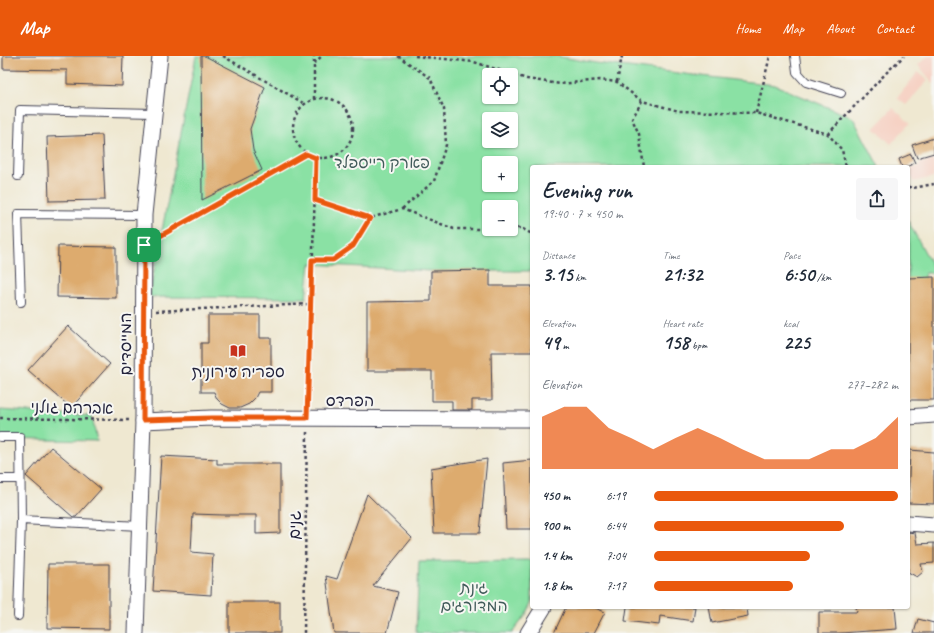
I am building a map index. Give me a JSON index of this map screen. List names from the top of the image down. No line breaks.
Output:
{"streets":{"street":["המייסדים","הפרדס"],"path":["אברהם גולני","גנים"]},"crossings":[["המייסדים","הפרדס"],["המייסדים","אברהם גולני"],["הפרדס","אברהם גולני"],["הפרדס","גנים"]],"parks":["פארק רייספלד","גינת המדורגים"],"places":{"library":["ספריה עירונית"]},"page":{"header":"Map","nav":["Home","Map","About","Contact"],"map_buttons":["+","−"],"heading":["Evening run","19:40 · 7 × 450 m"],"stats":[["Distance","3.15 km"],["Time","21:32"],["Pace","6:50 /km"],["Elevation","49 m"],["Heart rate","158 bpm"],["kcal","225"]],"chart":["Elevation","277–282 m"],"list":[{"name":"450 m","note":"6:19"},{"name":"900 m","note":"6:44"},{"name":"1.4 km","note":"7:04"},{"name":"1.8 km","note":"7:17"}]}}
